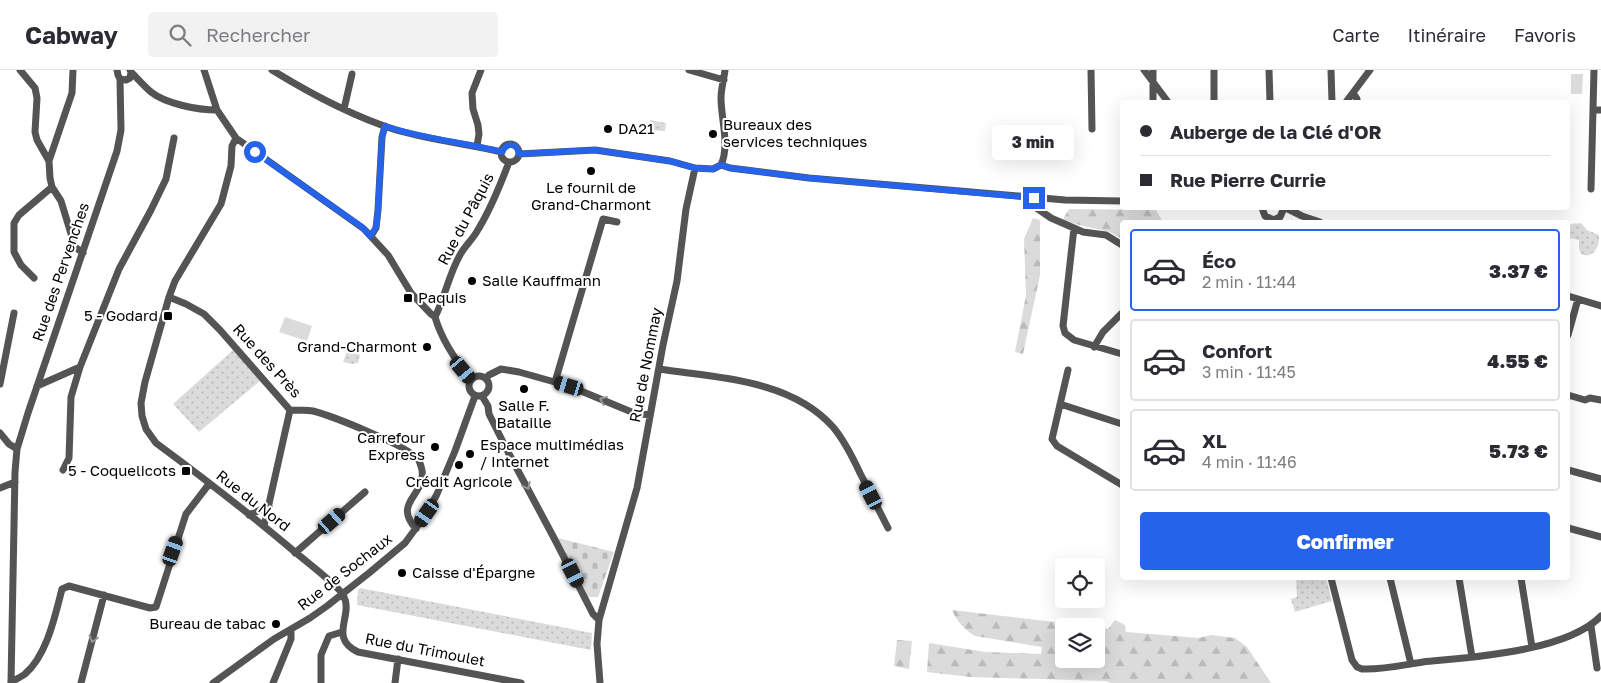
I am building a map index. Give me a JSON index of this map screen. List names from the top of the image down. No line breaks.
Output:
{"streets":{"street":["Rue du Pâquis","Rue des Pervenches","Rue des Près","Rue de Nommay","Rue du Nord","Rue de Sochaux","Rue du Trimoulet"]},"crossings":[["Rue des Près","Rue du Nord"],["Rue des Près","Rue de Sochaux"],["Rue du Nord","Rue de Sochaux"]],"places":{"other":["DA21","Bureaux des services techniques","Le fournil de Grand-Charmont","Salle Kauffmann","Grand-Charmont","Salle F. Bataille","Carrefour Express","Espace multimédias / Internet","Crédit Agricole","Caisse d'Épargne","Bureau de tabac"],"transit":["Paquis","5 - Godard","5 - Coquelicots"]},"page":{"header":"Cabway","search":"Rechercher","nav":["Carte","Itinéraire","Favoris"],"banner":["Auberge de la Clé d'OR","Rue Pierre Currie"],"bubble":"3 min","list":[{"name":"Éco","note":"2 min · 11:44","value":"3.37 €"},{"name":"Confort","note":"3 min · 11:45","value":"4.55 €"},{"name":"XL","note":"4 min · 11:46","value":"5.73 €"}],"buttons":"Confirmer"}}
